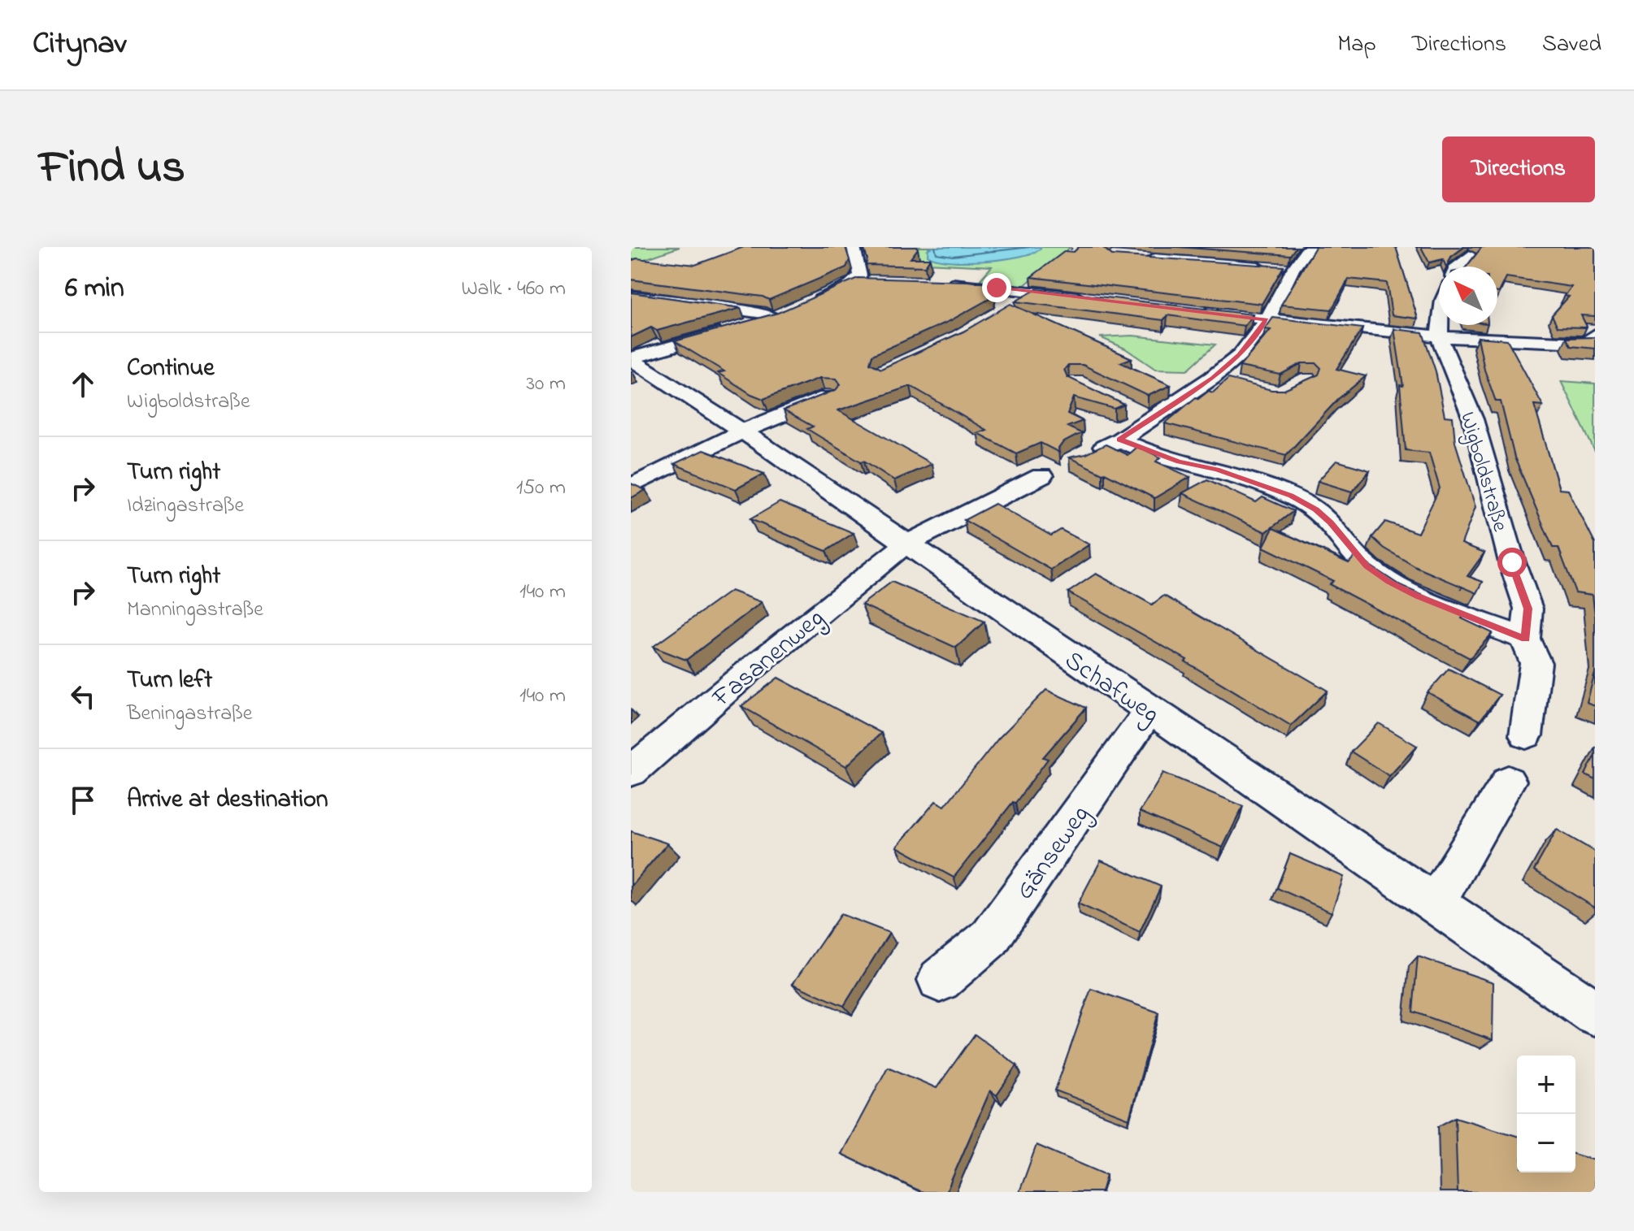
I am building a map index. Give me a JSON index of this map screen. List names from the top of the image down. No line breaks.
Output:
{"streets":{"street":["Wigboldstraße","Fasanenweg","Schafweg","Gänseweg"]},"crossings":[["Fasanenweg","Schafweg"],["Schafweg","Gänseweg"]],"north":"top left","page":{"header":"Citynav","nav":["Map","Directions","Saved"],"title":"Find us","buttons":"Directions","heading":["6 min","Walk · 460 m"],"list":[["Continue","Wigboldstraße","30 m"],["Turn right","Idzingastraße","150 m"],["Turn right","Manningastraße","140 m"],["Turn left","Beningastraße","140 m"],"Arrive at destination"],"map_buttons":["+","−"]}}
